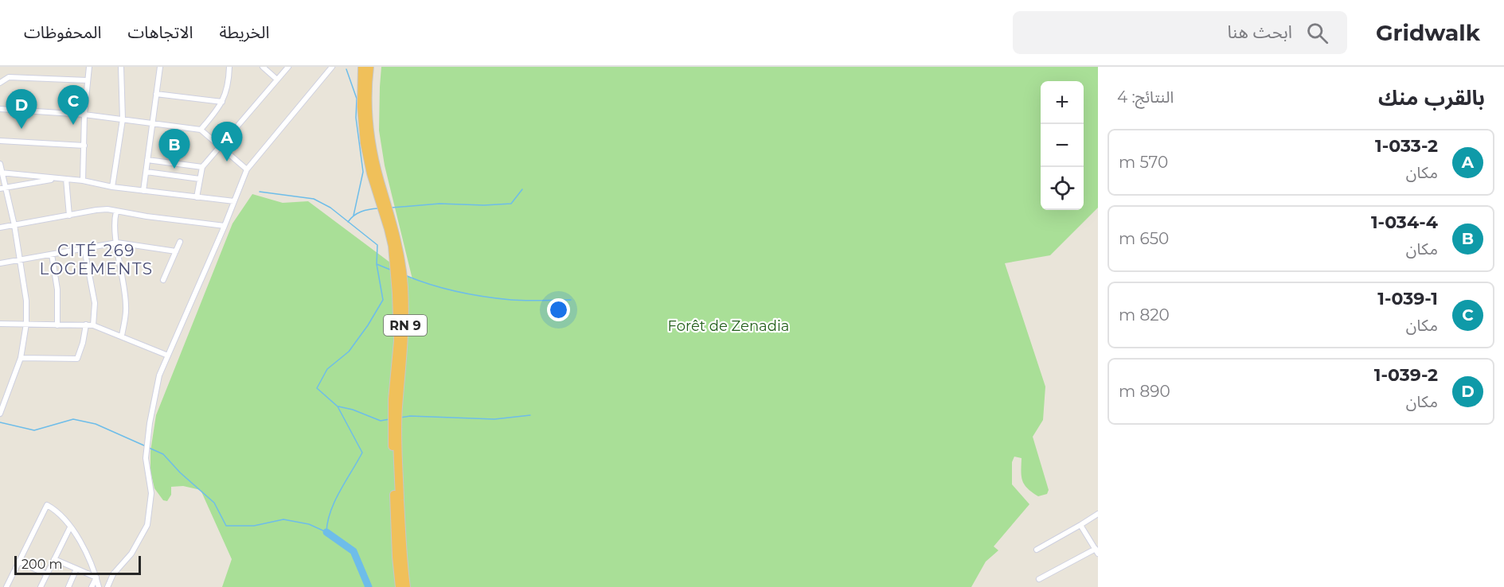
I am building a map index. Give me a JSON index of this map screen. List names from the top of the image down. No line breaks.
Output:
{"streets":{"highway":["RN 9"]},"districts":["CITÉ 269 LOGEMENTS"],"parks":["Forêt de Zenadia"],"scale_bar":"200 m","page":{"header":"Gridwalk","search":"ابحث هنا","nav":["الخريطة","الاتجاهات","المحفوظات"],"heading":["بالقرب منك","النتائج: 4"],"map_buttons":["+","−"],"pins":["C","D","A","B"],"list":[{"mark":"A","name":"1-033-2","note":"مكان","value":"570 m"},{"mark":"B","name":"1-034-4","note":"مكان","value":"650 m"},{"mark":"C","name":"1-039-1","note":"مكان","value":"820 m"},{"mark":"D","name":"1-039-2","note":"مكان","value":"890 m"}],"scale":"200 m"}}
